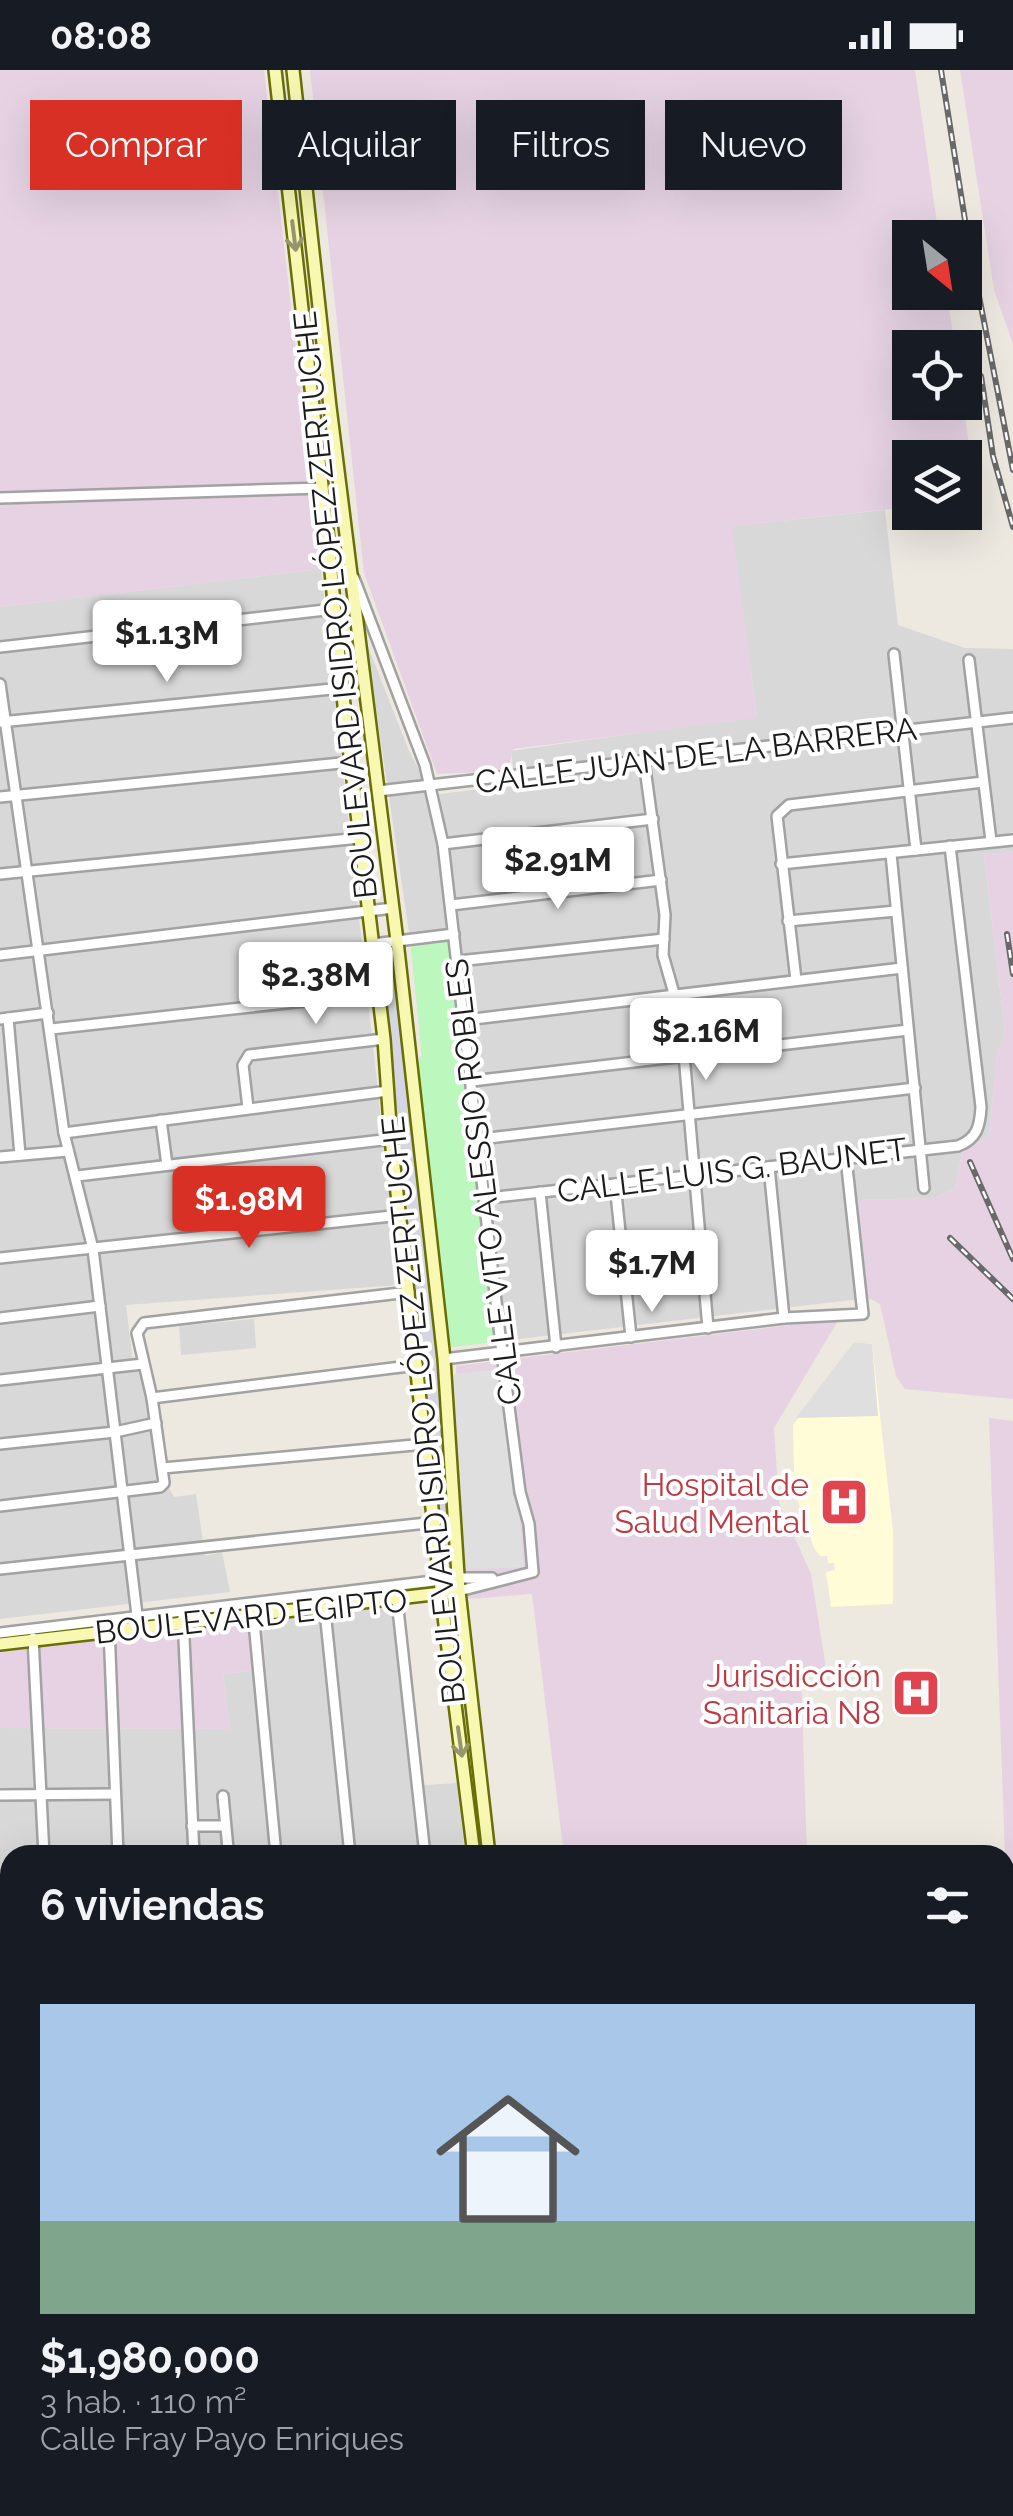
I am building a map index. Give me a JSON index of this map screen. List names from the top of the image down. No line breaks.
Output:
{"streets":{"main road":["BOULEVARD ISIDRO LÓPEZ ZERTUCHE","BOULEVARD EGIPTO"],"street":["CALLE JUAN DE LA BARRERA","CALLE LUIS G. BAUNET","CALLE VITO ALESSIO ROBLES"]},"crossings":[["BOULEVARD ISIDRO LÓPEZ ZERTUCHE","CALLE JUAN DE LA BARRERA"],["BOULEVARD ISIDRO LÓPEZ ZERTUCHE","CALLE VITO ALESSIO ROBLES"],["BOULEVARD ISIDRO LÓPEZ ZERTUCHE","BOULEVARD EGIPTO"],["CALLE JUAN DE LA BARRERA","CALLE VITO ALESSIO ROBLES"],["CALLE LUIS G. BAUNET","CALLE VITO ALESSIO ROBLES"],["CALLE VITO ALESSIO ROBLES","BOULEVARD EGIPTO"]],"places":{"hospital":["Hospital de Salud Mental","Jurisdicción Sanitaria N8"]},"north":"bottom right","page":{"status":"08:08","chip":["Comprar","Alquilar","Filtros","Nuevo"],"price":["$1.13M","$2.91M","$2.38M","$2.16M","$1.98M","$1.7M"],"heading":"6 viviendas","list":[{"name":"$1,980,000","note":"3 hab. · 110 m² · Calle Fray Payo Enriques"}]}}
